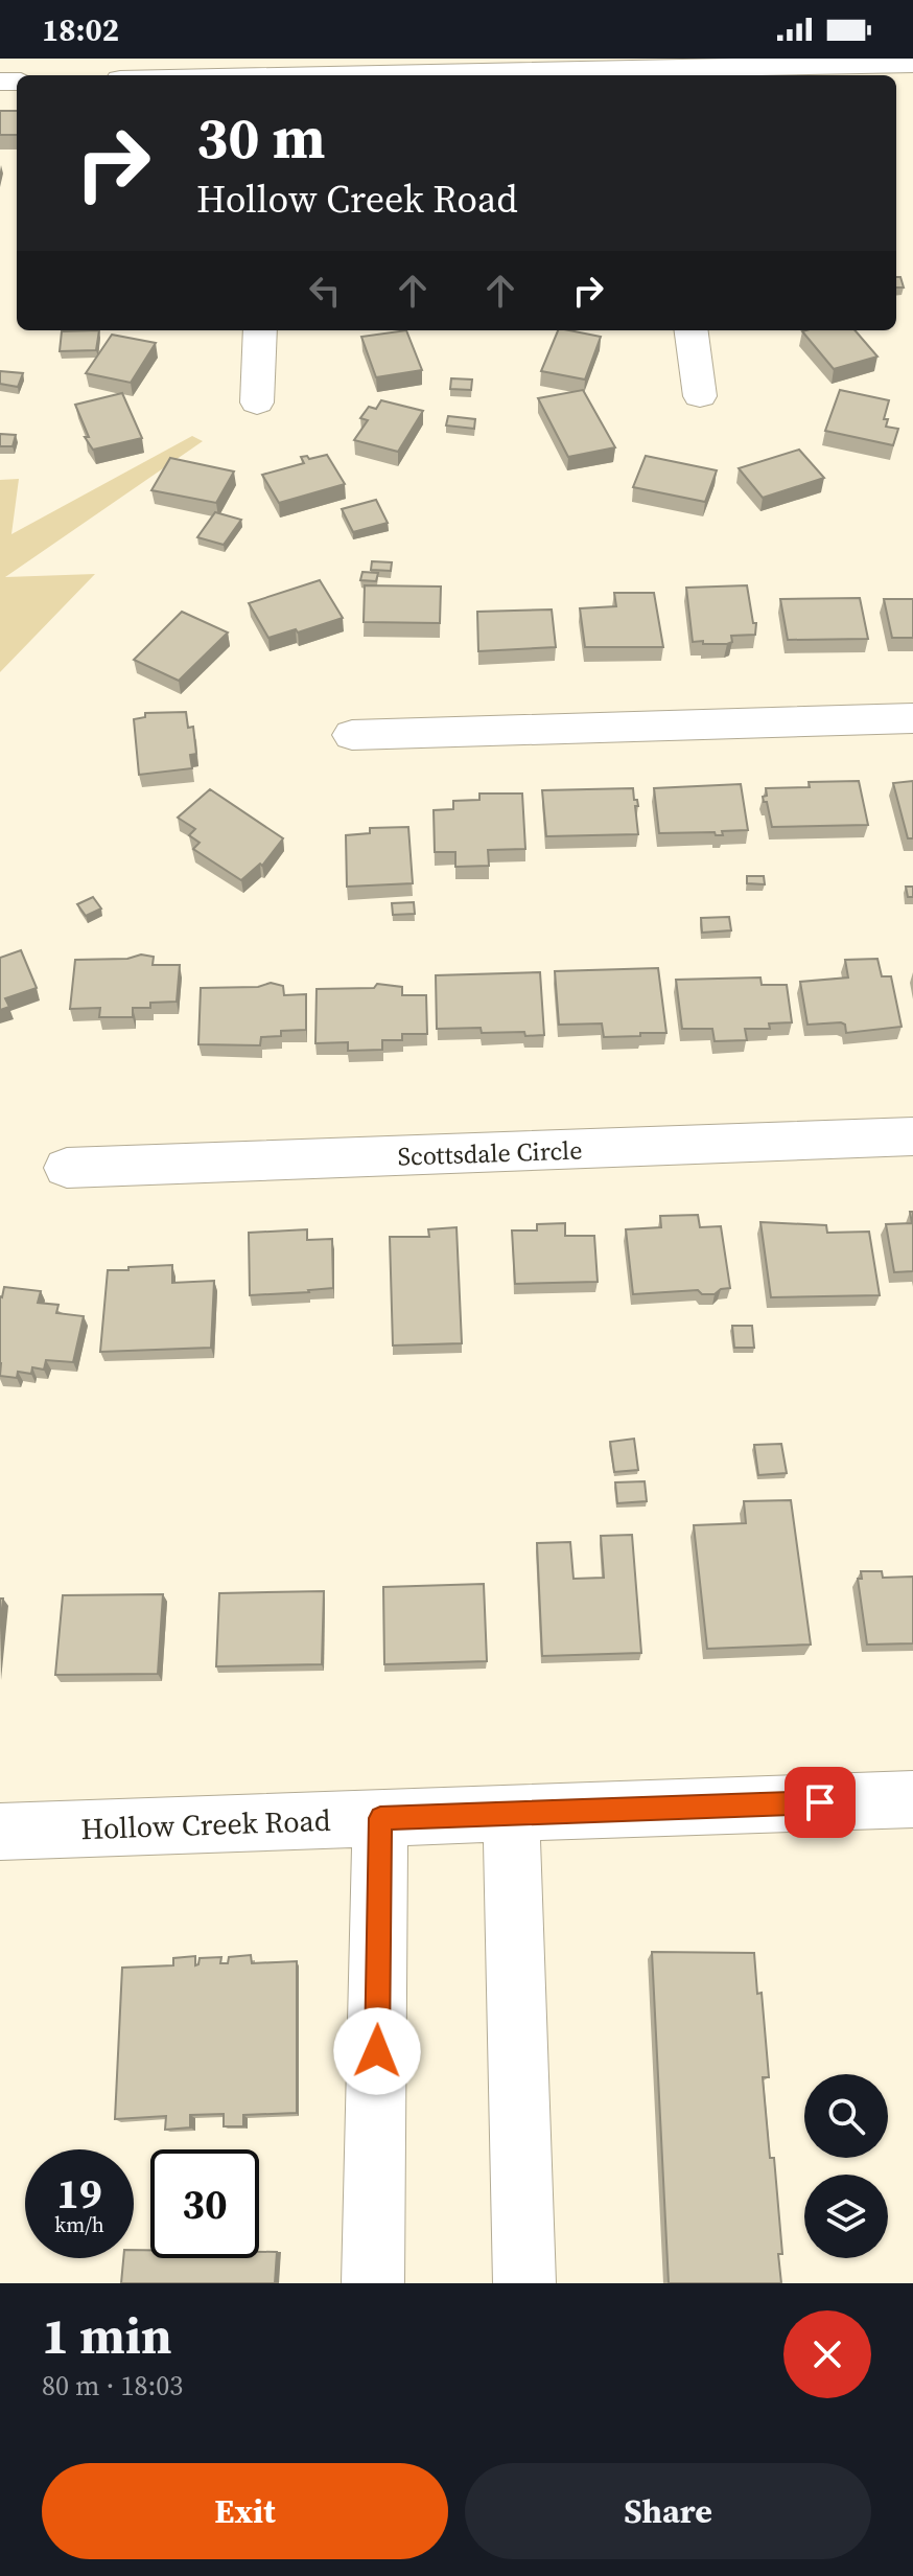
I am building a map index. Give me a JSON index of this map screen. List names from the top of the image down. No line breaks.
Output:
{"streets":{"street":["Scottsdale Circle","Hollow Creek Road"]},"page":{"status":"18:02","turn":["30 m","Hollow Creek Road"],"speed":"19 km/h","limit":"30","heading":["1 min","80 m · 18:03"],"buttons":["Exit","Share"]}}
